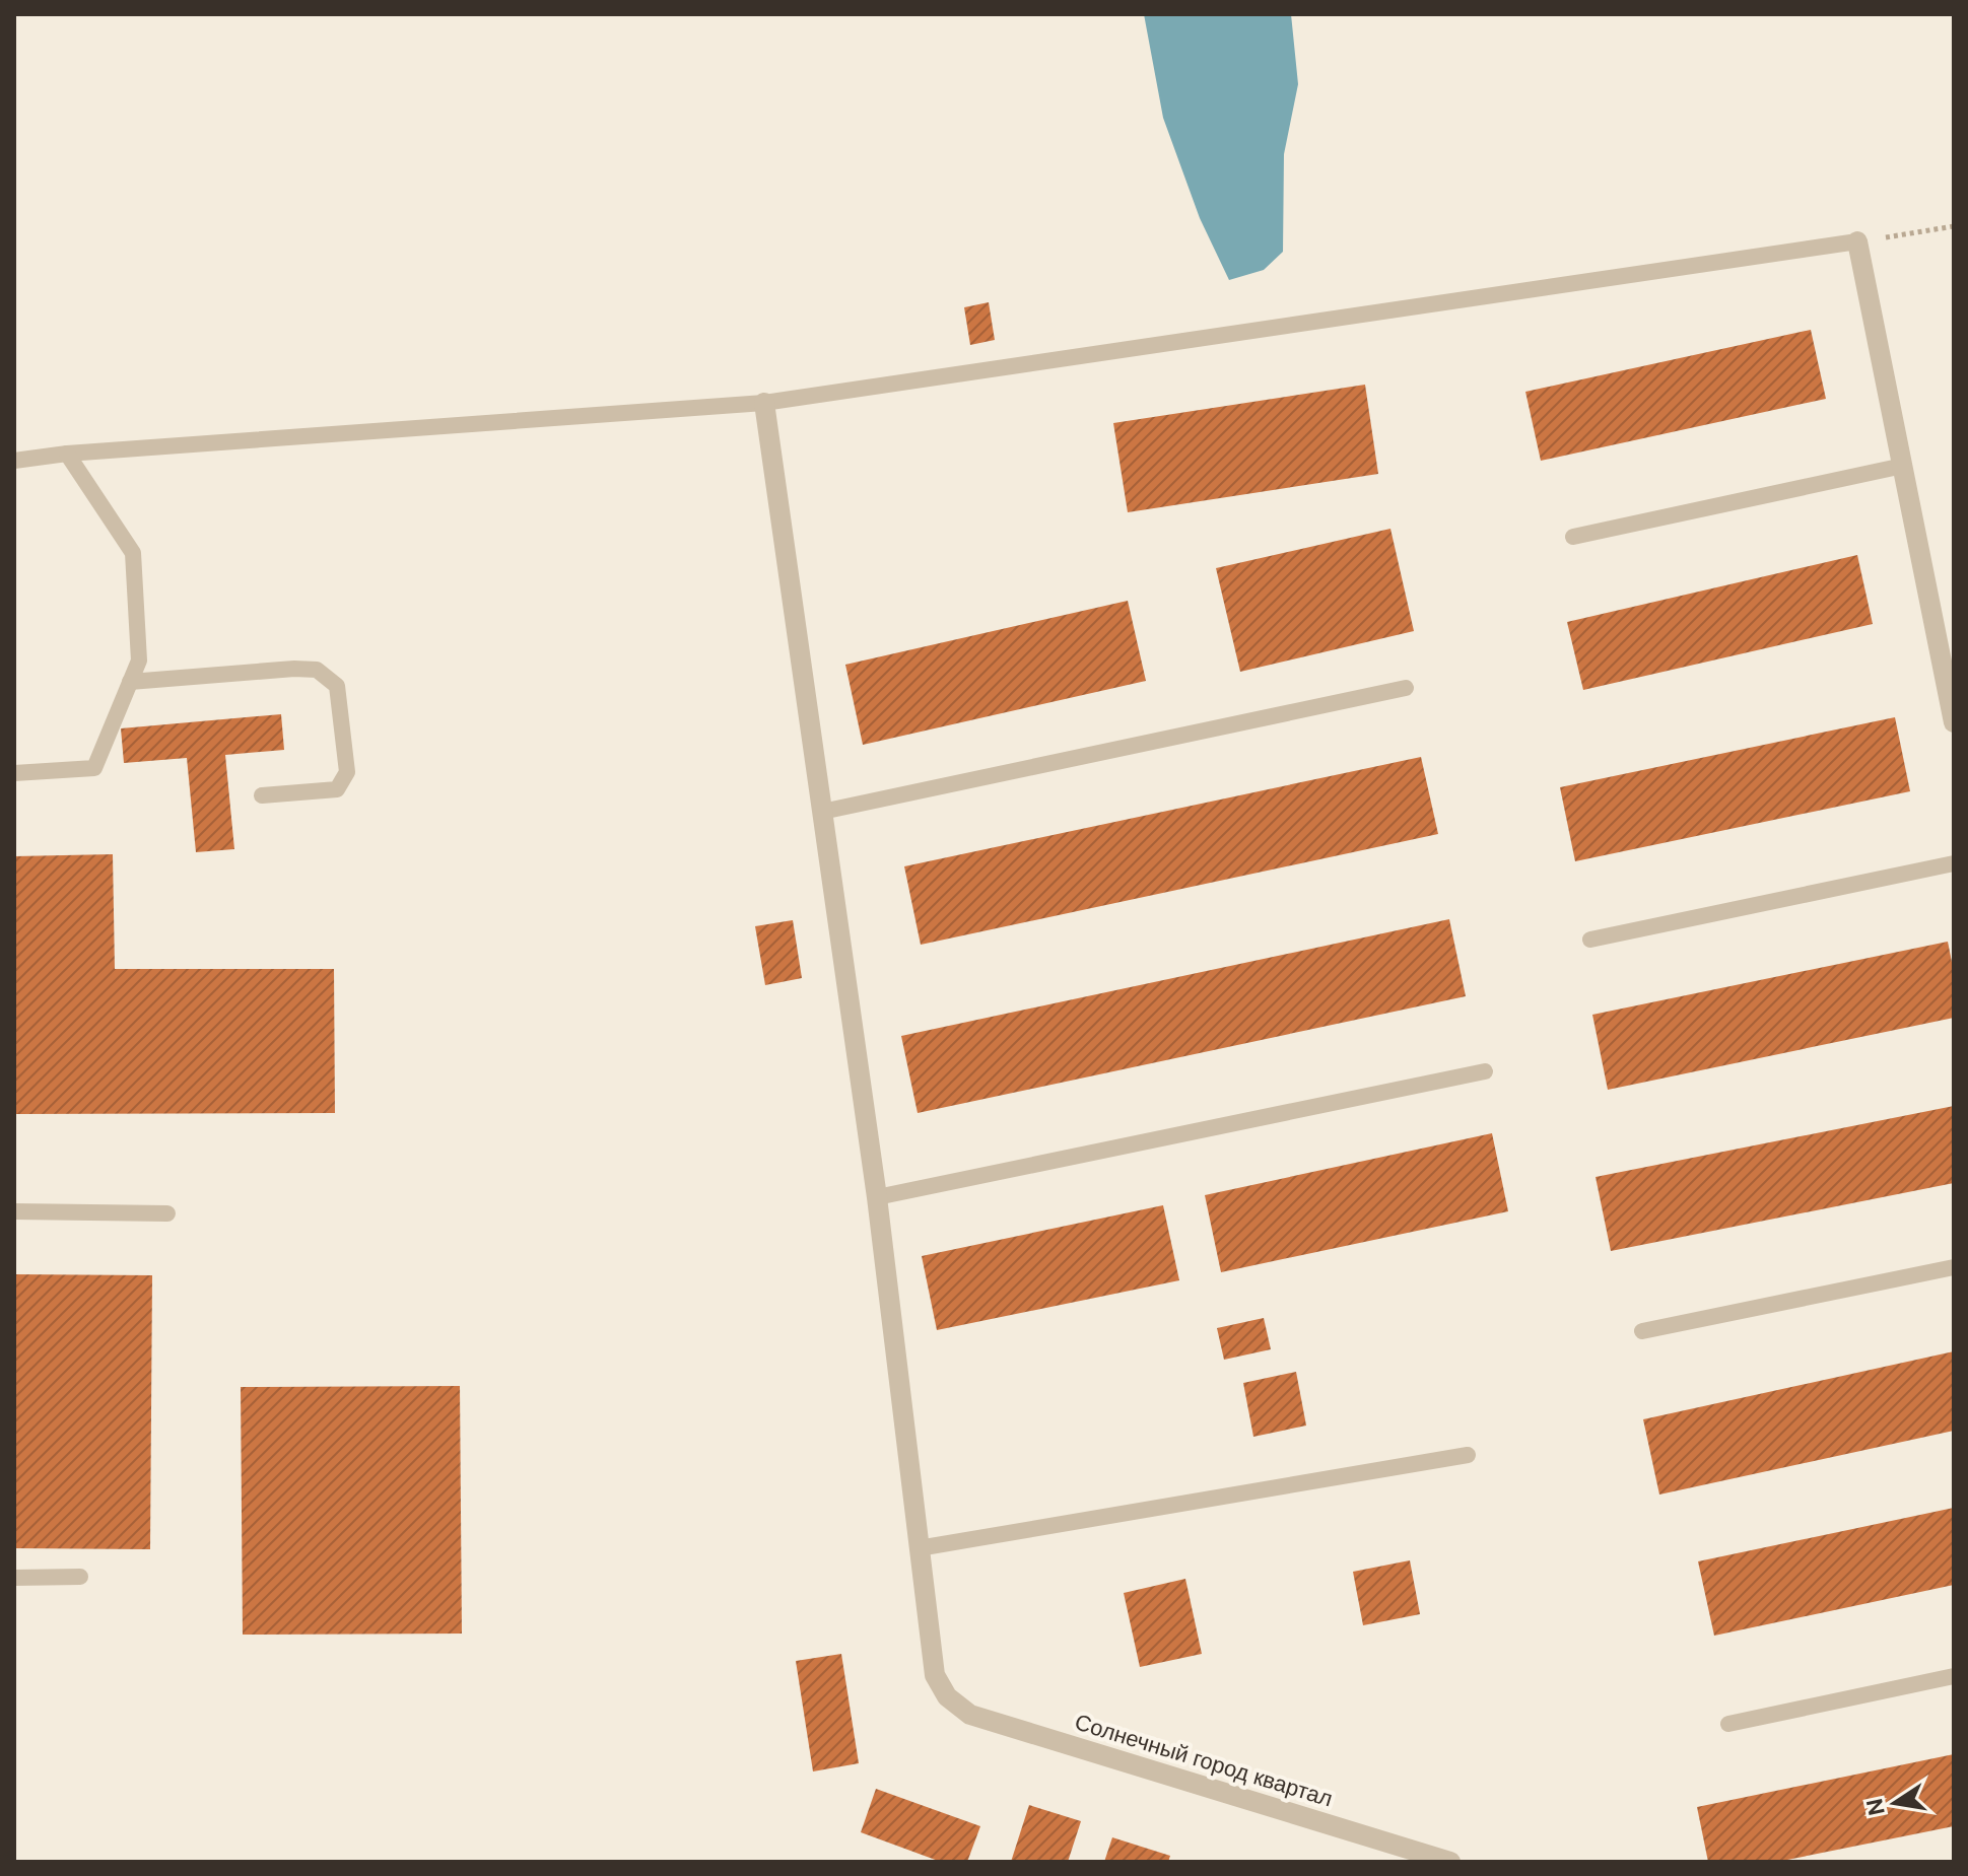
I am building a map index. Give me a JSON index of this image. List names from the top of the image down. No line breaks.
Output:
{"streets":{"street":["Солнечный город квартал"]},"north":"left"}
